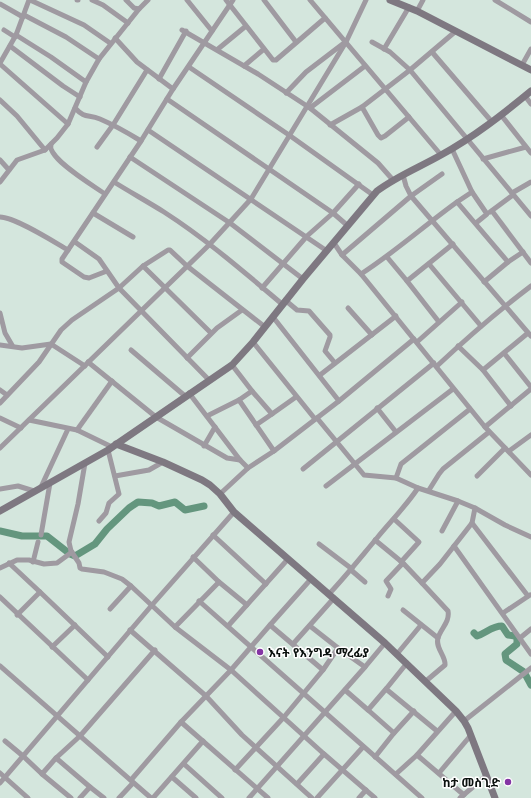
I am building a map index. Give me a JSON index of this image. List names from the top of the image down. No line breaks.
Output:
{"places":["እናት የእንግዳ ማረፊያ","ከታ መስጊድ"]}
